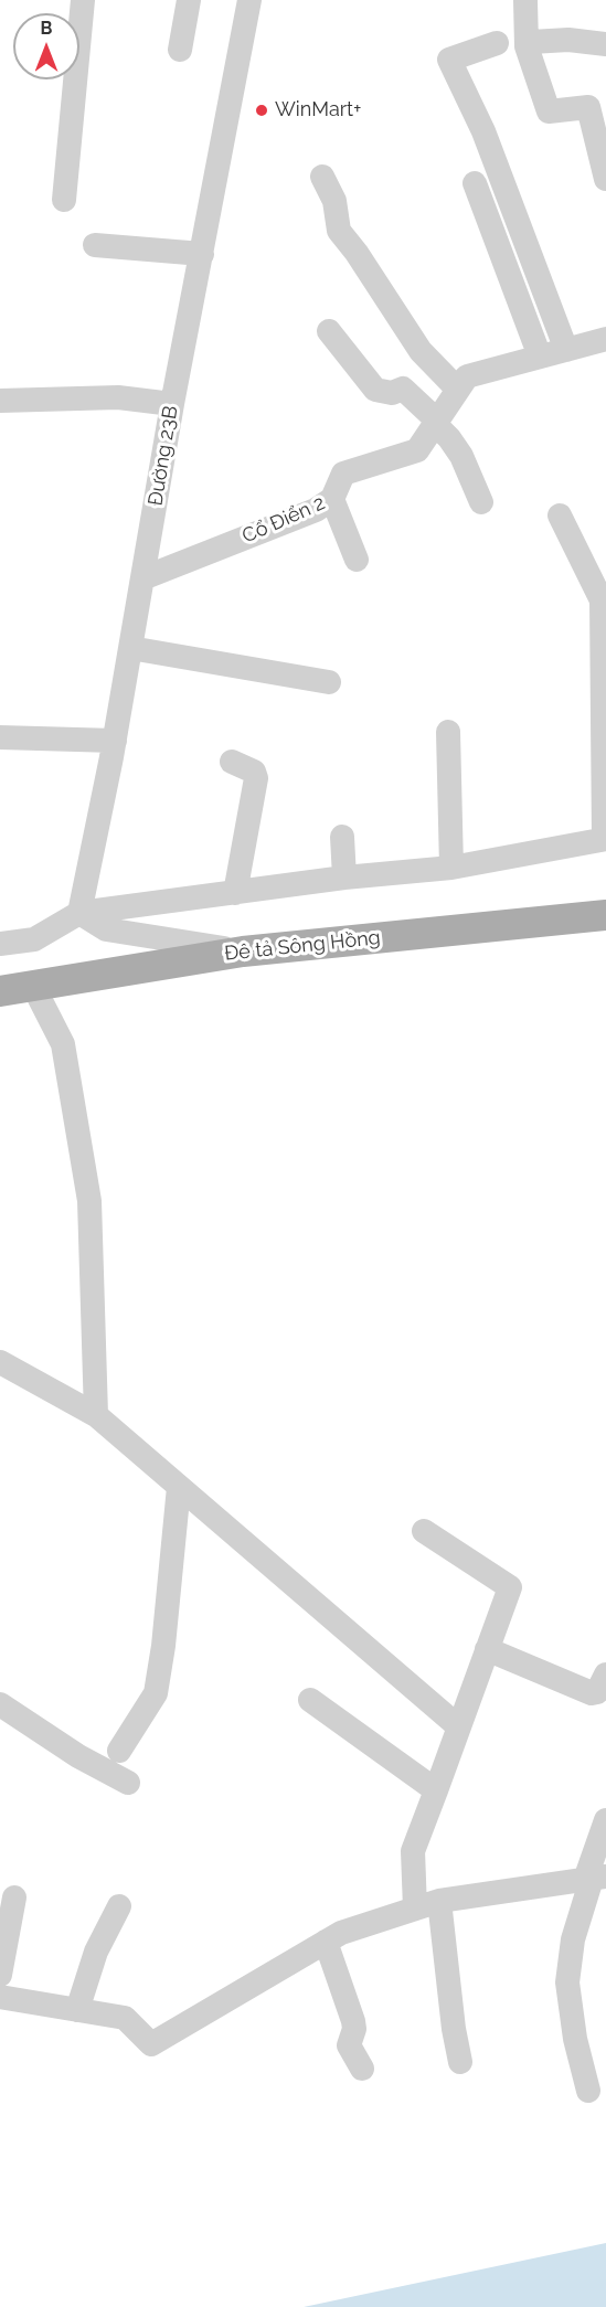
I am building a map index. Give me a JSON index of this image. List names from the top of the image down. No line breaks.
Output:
{"streets":{"main road":["Đê tả Sông Hồng"],"street":["Đường 23B","Cổ Điển 2"]},"crossings":[["Đường 23B","Cổ Điển 2"]],"places":["WinMart+"],"north":"top"}
